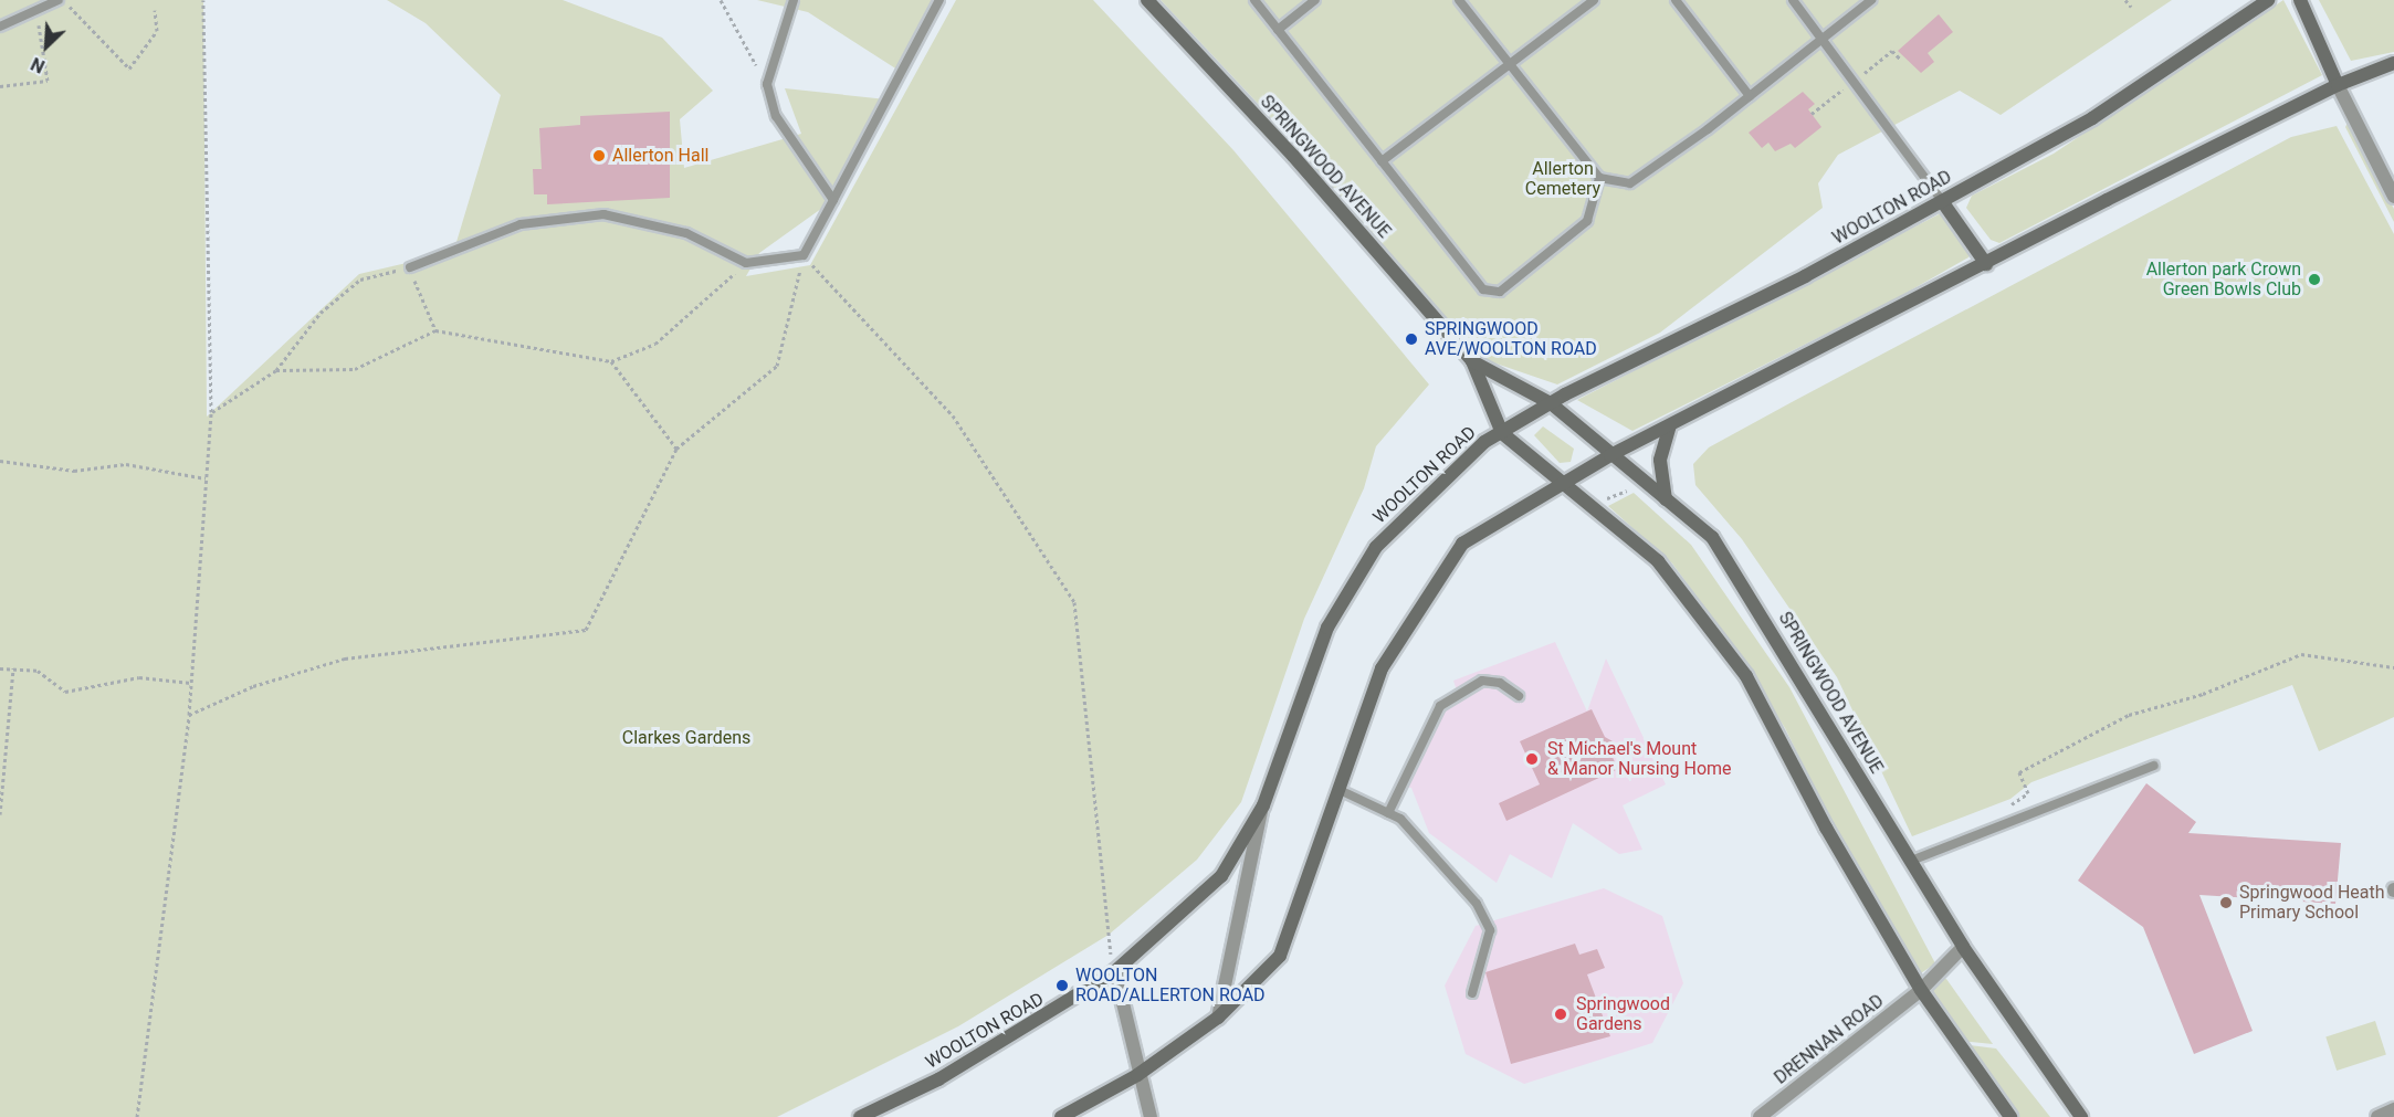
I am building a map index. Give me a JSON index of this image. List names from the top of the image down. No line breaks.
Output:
{"streets":{"main road":["SPRINGWOOD AVENUE","WOOLTON ROAD"],"street":["DRENNAN ROAD"]},"crossings":[["SPRINGWOOD AVENUE","WOOLTON ROAD"],["SPRINGWOOD AVENUE","DRENNAN ROAD"]],"parks":["Allerton Cemetery","Clarkes Gardens"],"places":["Allerton Hall","Allerton park Crown Green Bowls Club","SPRINGWOOD AVE/WOOLTON ROAD","St Michael's Mount & Manor Nursing Home","Springwood Heath Primary School","WOOLTON ROAD/ALLERTON ROAD","Springwood Gardens"],"north":"bottom left"}
